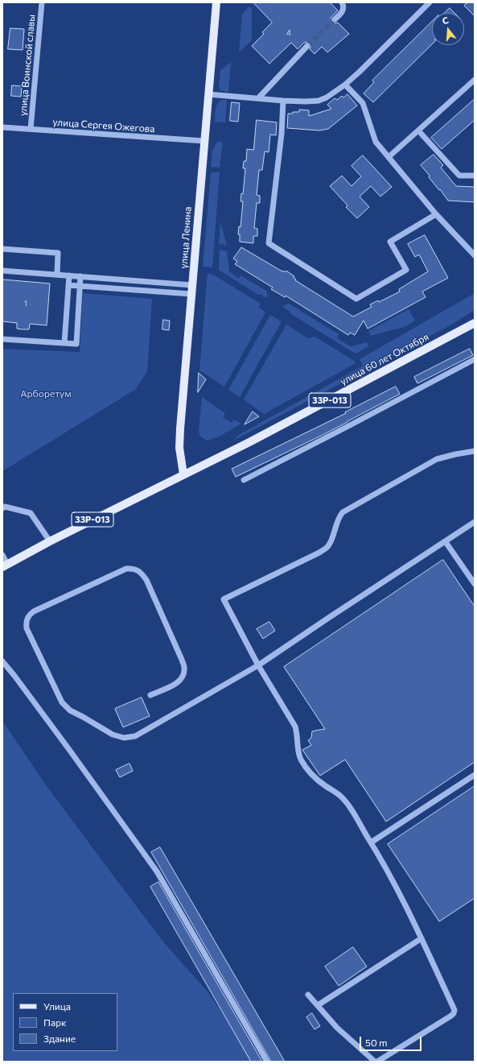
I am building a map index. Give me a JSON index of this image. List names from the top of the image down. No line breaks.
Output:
{"streets":{"main road":["улица Ленина","улица 60 лет Октября","33Р-013"],"street":["улица Воинской славы","улица Сергея Ожегова"]},"crossings":[["улица Воинской славы","улица Сергея Ожегова"],["улица Сергея Ожегова","улица Ленина"],["улица Ленина","улица 60 лет Октября"],["улица Ленина","33Р-013"],["улица 60 лет Октября","33Р-013"]],"parks":["Арборетум"],"house_numbers":["4","1"],"legend":["Улица","Парк","Здание"],"scale_bar":"50 m","north":"top"}
